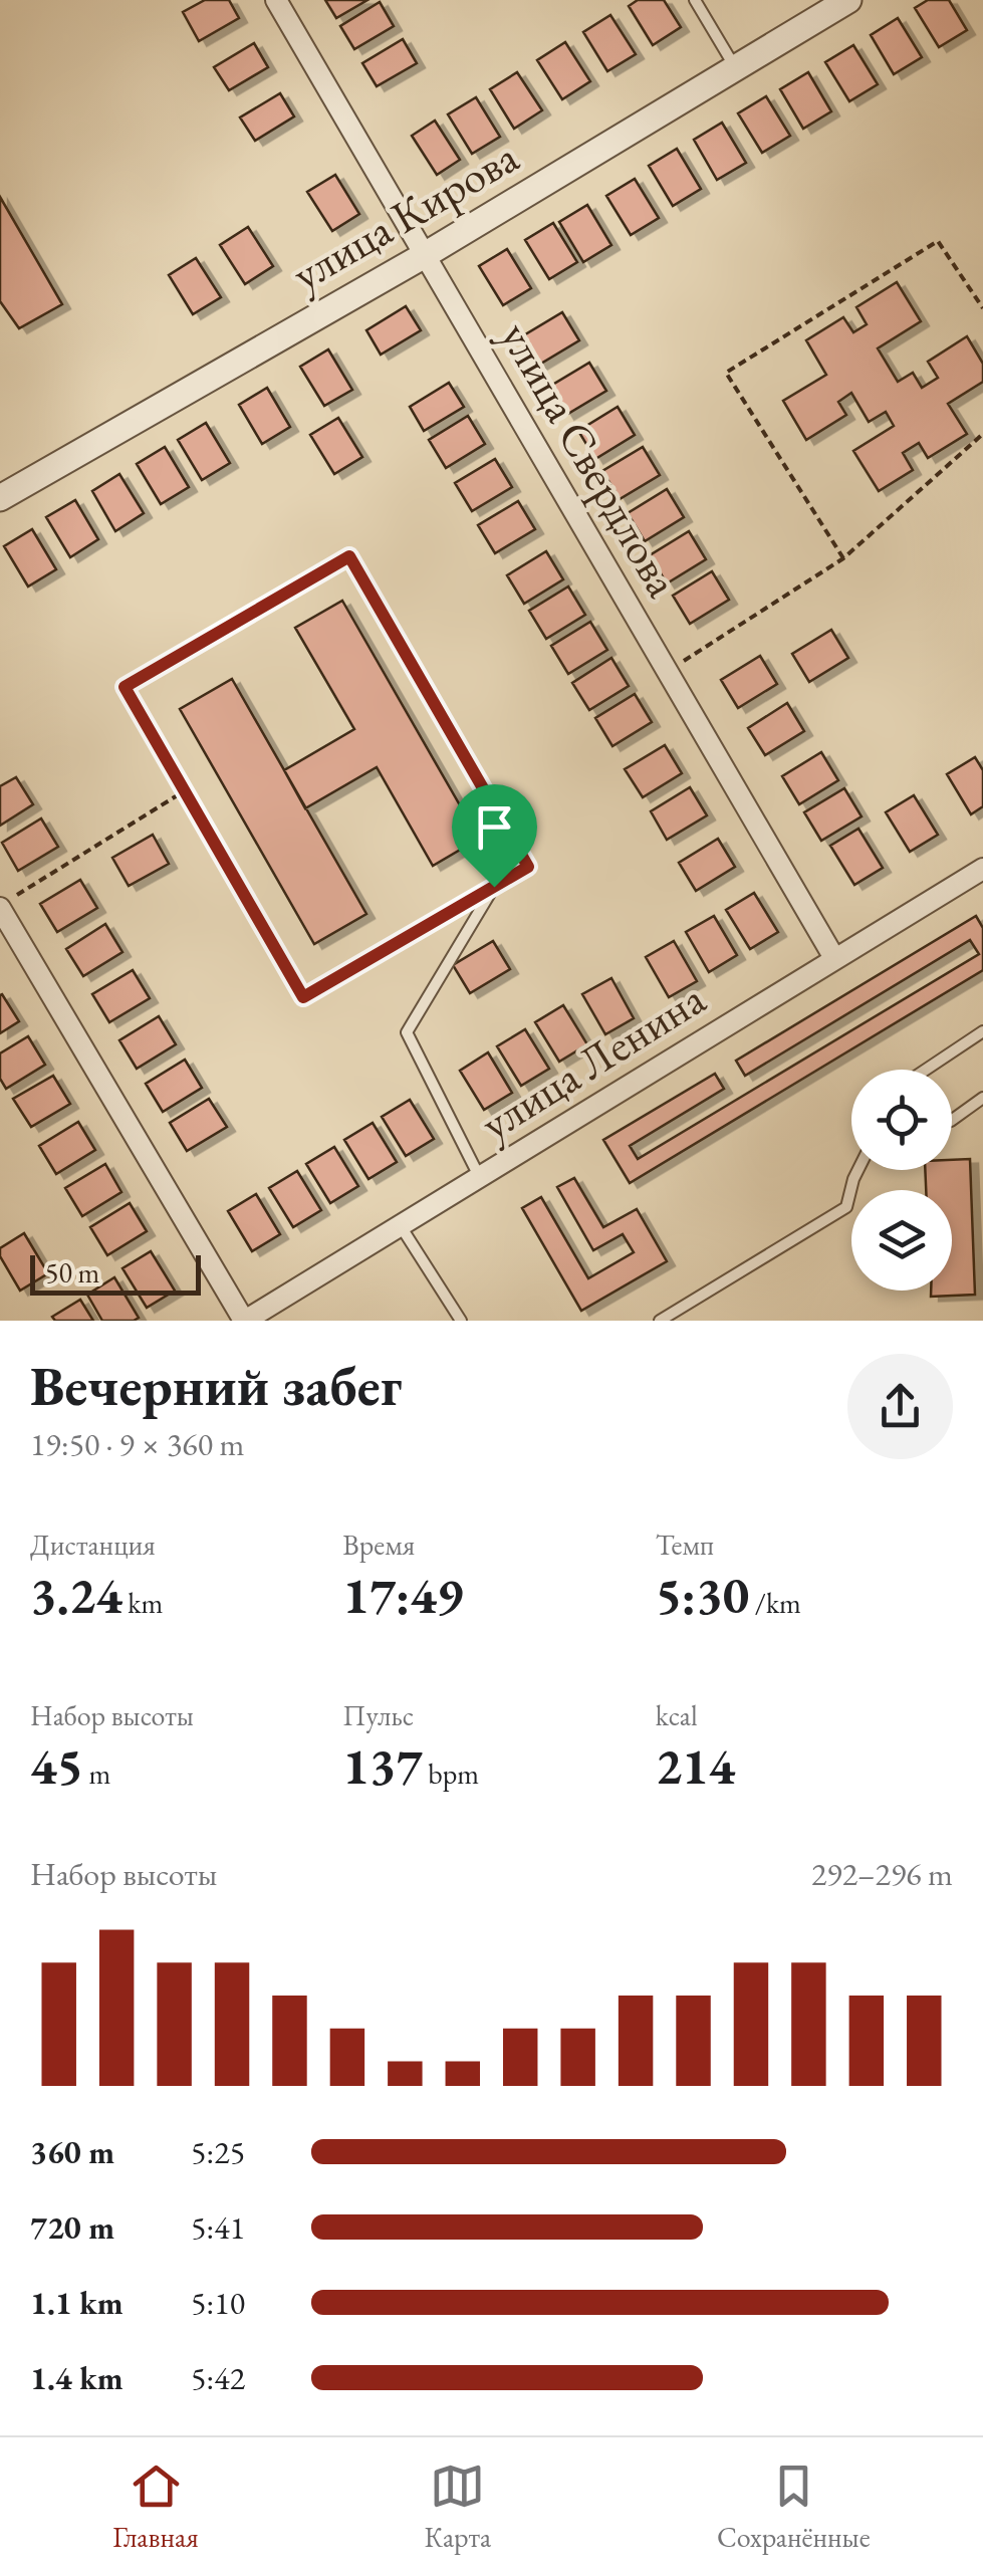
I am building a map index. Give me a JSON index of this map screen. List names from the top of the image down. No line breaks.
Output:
{"streets":{"street":["улица Кирова","улица Свердлова","улица Ленина"]},"crossings":[["улица Кирова","улица Свердлова"],["улица Свердлова","улица Ленина"]],"scale_bar":"50 m","page":{"scale":"50 m","heading":["Вечерний забег","19:50 · 9 × 360 m"],"stats":[["Дистанция","3.24 km"],["Время","17:49"],["Темп","5:30 /km"],["Набор высоты","45 m"],["Пульс","137 bpm"],["kcal","214"]],"chart":["Набор высоты","292–296 m"],"list":[{"name":"360 m","note":"5:25"},{"name":"720 m","note":"5:41"},{"name":"1.1 km","note":"5:10"},{"name":"1.4 km","note":"5:42"}],"tabs":["Главная","Карта","Сохранённые"]}}
